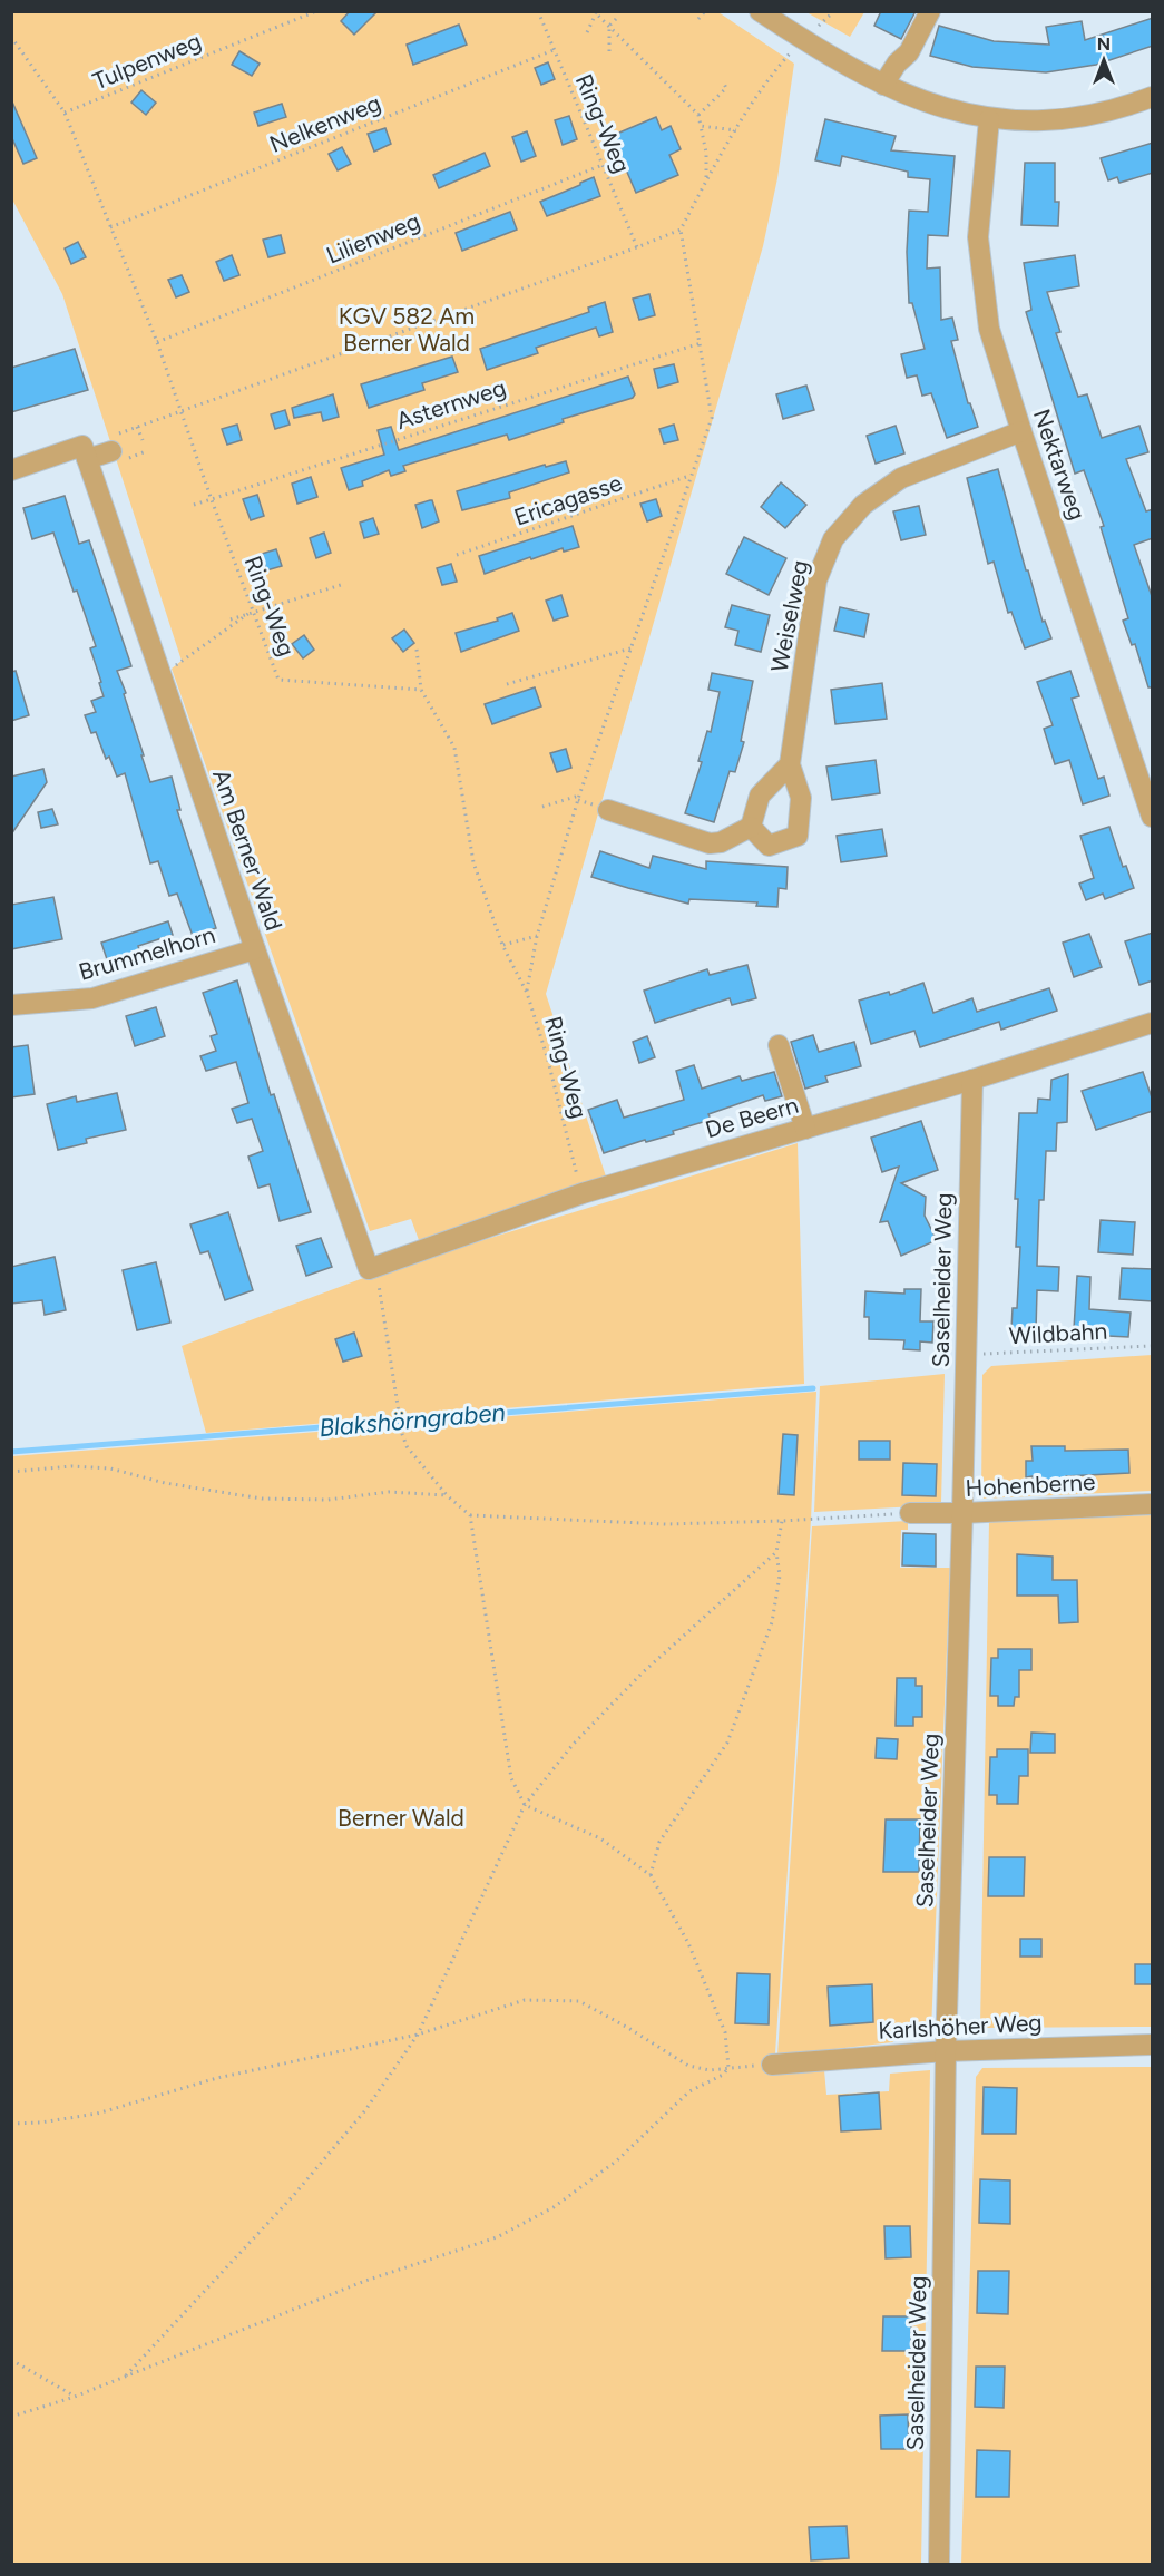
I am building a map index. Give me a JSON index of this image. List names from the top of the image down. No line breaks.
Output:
{"streets":{"street":["Nektarweg","Weiselweg","Am Berner Wald","Brummelhorn","De Beern","Saselheider Weg","Hohenberne","Karlshöher Weg"],"path":["Tulpenweg","Nelkenweg","Ring-Weg","Lilienweg","Asternweg","Ericagasse","Wildbahn"]},"crossings":[["Tulpenweg","Ring-Weg"],["Nelkenweg","Ring-Weg"],["Ring-Weg","Lilienweg"],["Ring-Weg","Asternweg"],["Ring-Weg","De Beern"],["Nektarweg","Weiselweg"],["Am Berner Wald","Brummelhorn"],["Am Berner Wald","De Beern"],["De Beern","Saselheider Weg"],["Saselheider Weg","Wildbahn"],["Saselheider Weg","Hohenberne"],["Saselheider Weg","Karlshöher Weg"]],"water":["Blakshörngraben"],"parks":["KGV 582 Am Berner Wald","Berner Wald"],"north":"top"}
